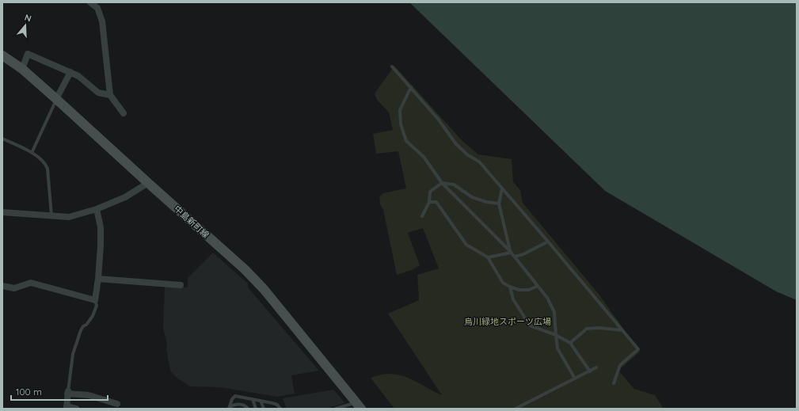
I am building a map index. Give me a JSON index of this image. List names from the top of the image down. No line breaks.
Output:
{"streets":{"main road":["中島新町線"]},"parks":["烏川緑地スポーツ広場"],"scale_bar":"100 m","north":"top"}
